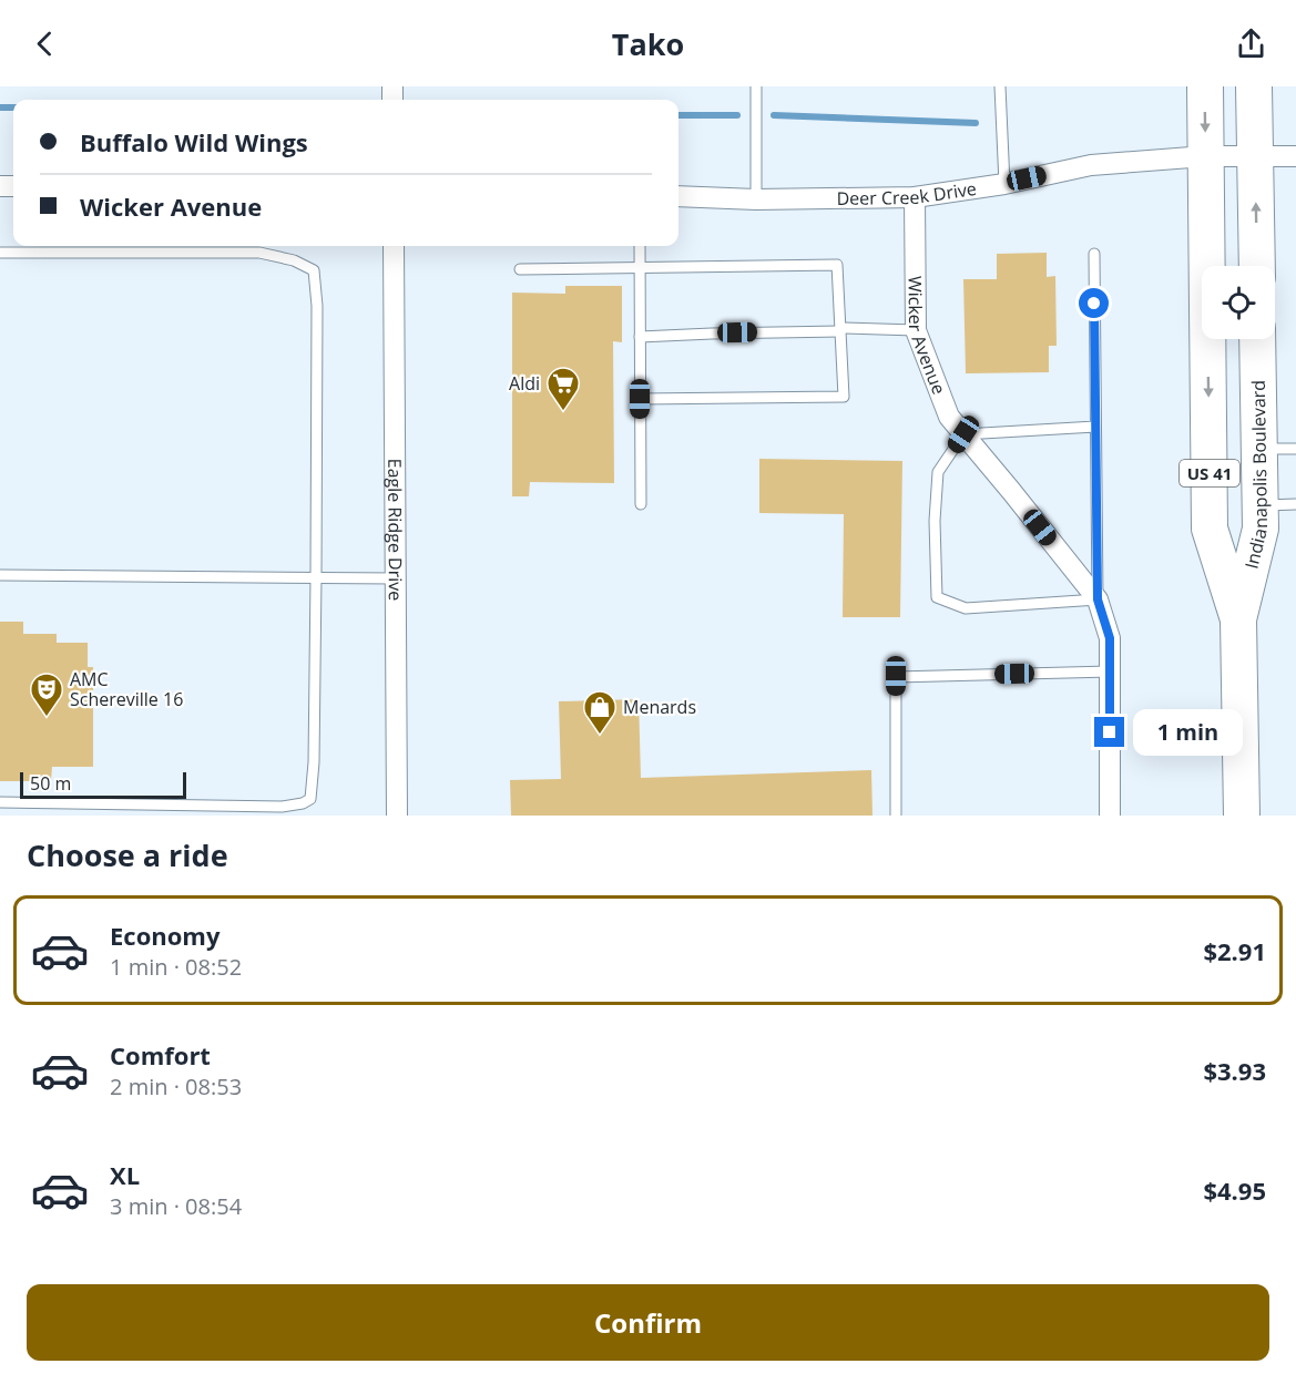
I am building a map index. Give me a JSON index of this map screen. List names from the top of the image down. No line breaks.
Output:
{"streets":{"highway":["US 41","Indianapolis Boulevard"],"street":["Deer Creek Drive","Wicker Avenue","Eagle Ridge Drive"]},"crossings":[["Deer Creek Drive","Wicker Avenue"],["Deer Creek Drive","Indianapolis Boulevard"]],"places":{"supermarket":["Aldi"],"theatre":["AMC Schereville 16"],"shop":["Menards"]},"scale_bar":"50 m","page":{"header":"Tako","banner":["Buffalo Wild Wings","Wicker Avenue"],"bubble":"1 min","scale":"50 m","heading":"Choose a ride","list":[{"name":"Economy","note":"1 min · 08:52","value":"$2.91"},{"name":"Comfort","note":"2 min · 08:53","value":"$3.93"},{"name":"XL","note":"3 min · 08:54","value":"$4.95"}],"buttons":"Confirm"}}
